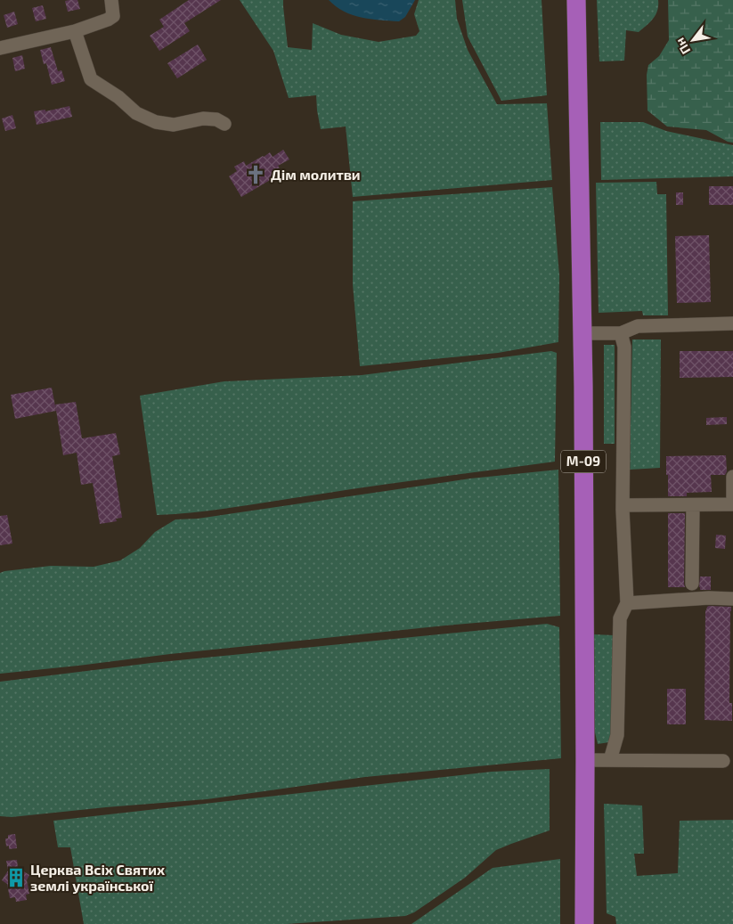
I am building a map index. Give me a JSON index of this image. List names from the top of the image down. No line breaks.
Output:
{"streets":{"highway":["М-09"]},"places":{"church":["Дім молитви"],"building":["Церква Всіх Святих землі української"]},"north":"bottom left"}
